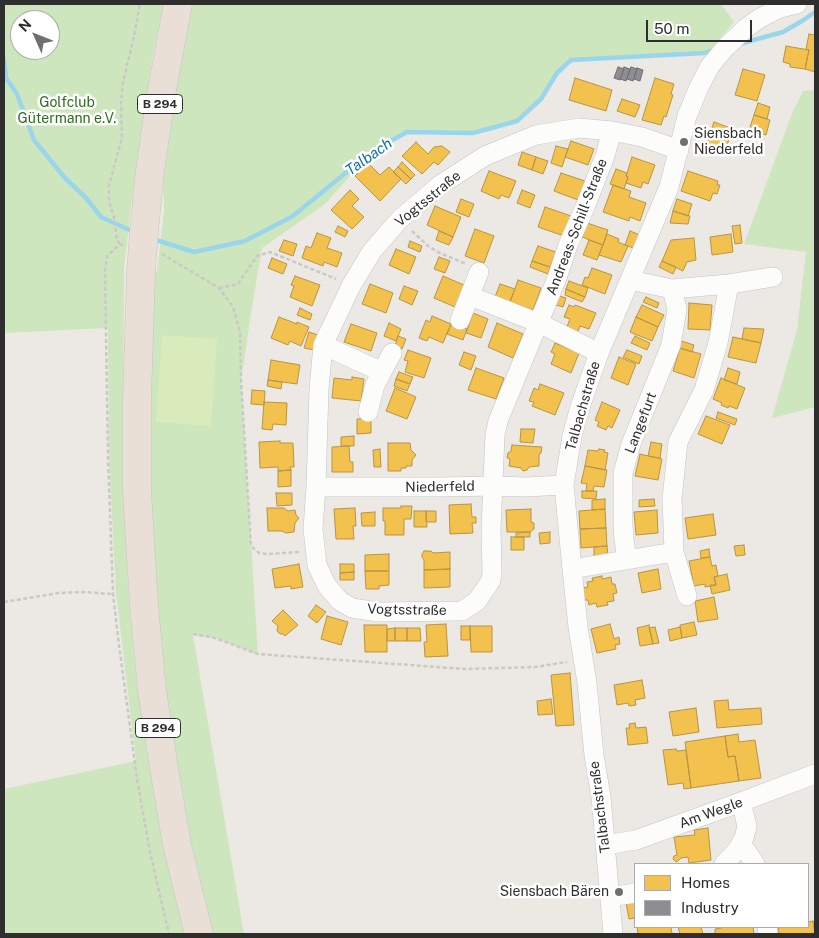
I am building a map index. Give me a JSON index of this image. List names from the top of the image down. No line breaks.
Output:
{"streets":{"highway":["B 294"],"street":["Vogtsstraße","Andreas-Schill-Straße","Talbachstraße","Langefurt","Niederfeld","Am Wegle"]},"crossings":[["Vogtsstraße","Andreas-Schill-Straße"],["Vogtsstraße","Talbachstraße"],["Vogtsstraße","Niederfeld"],["Andreas-Schill-Straße","Niederfeld"],["Talbachstraße","Niederfeld"],["Talbachstraße","Am Wegle"]],"water":["Talbach"],"parks":["Golfclub Gütermann e.V."],"places":["Siensbach Niederfeld","Siensbach Bären"],"legend":["Homes","Industry"],"scale_bar":"50 m","north":"top left"}
